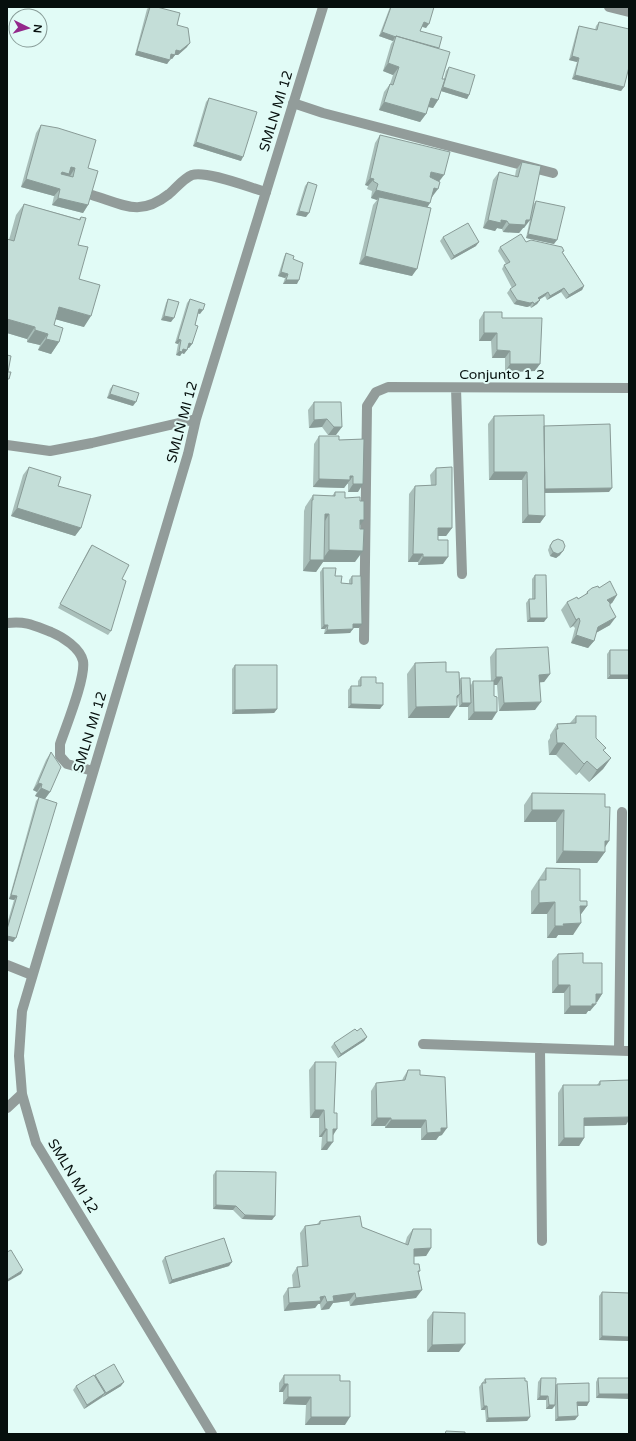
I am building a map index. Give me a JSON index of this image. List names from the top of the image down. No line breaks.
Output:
{"streets":{"street":["SMLN MI 12","Conjunto 1 2"]},"north":"right"}
